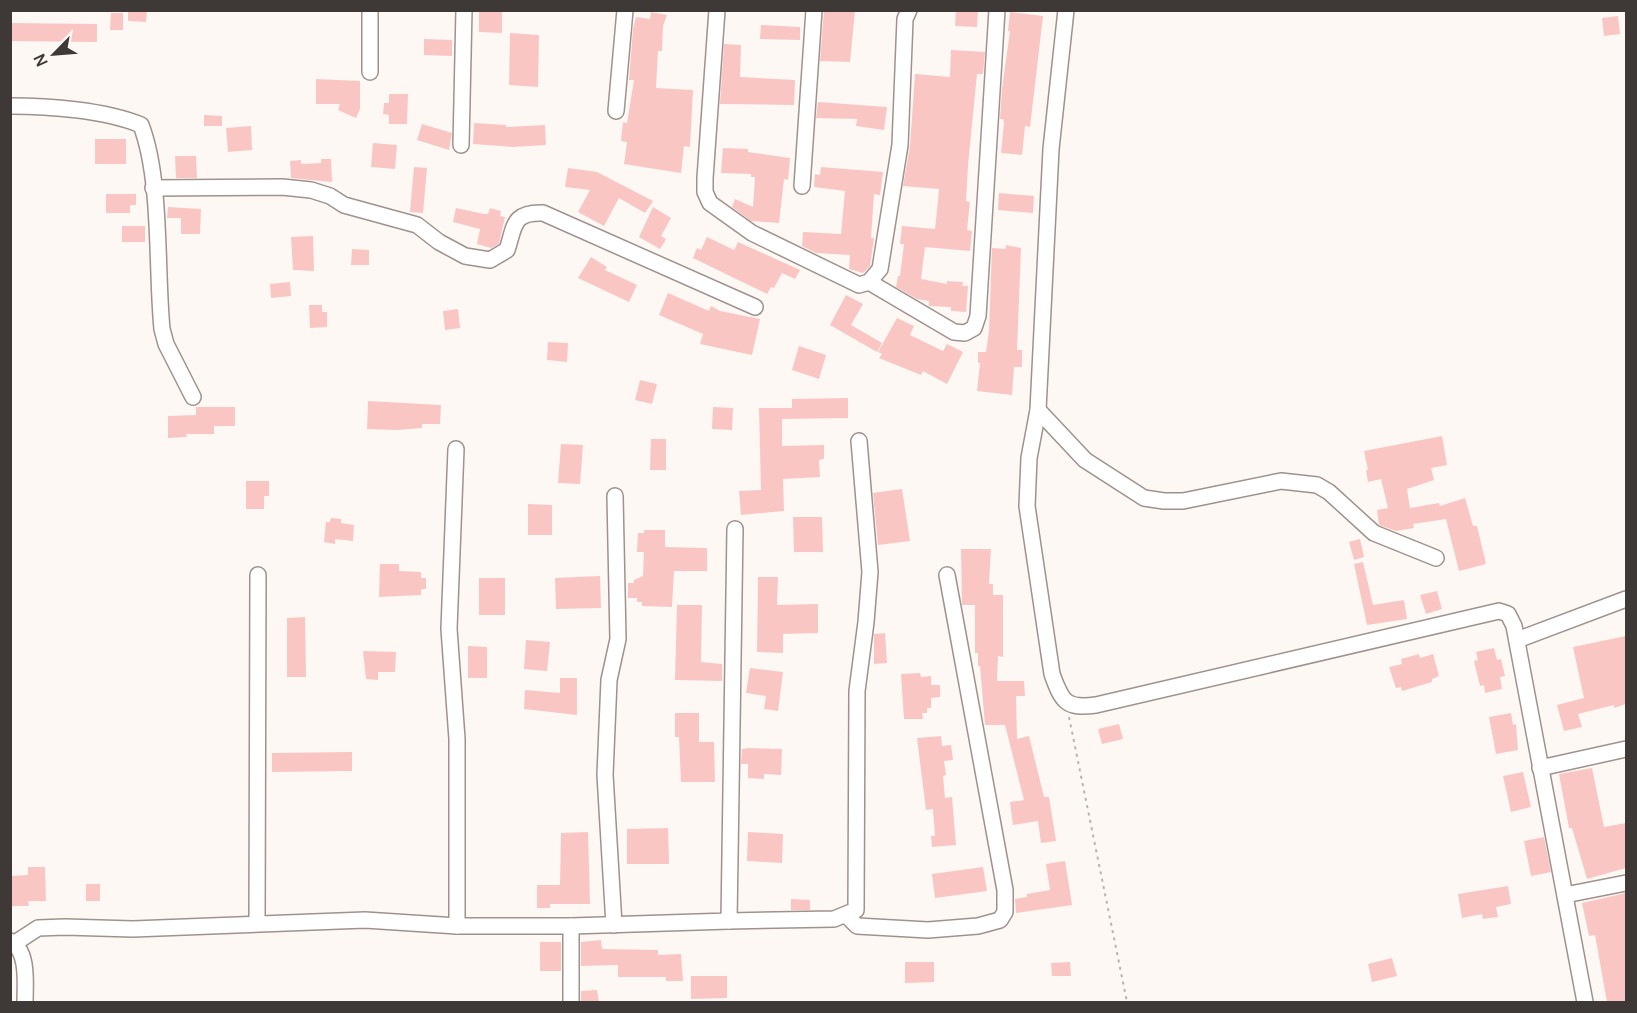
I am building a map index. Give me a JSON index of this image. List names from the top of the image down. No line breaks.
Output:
{"north":"bottom left"}
